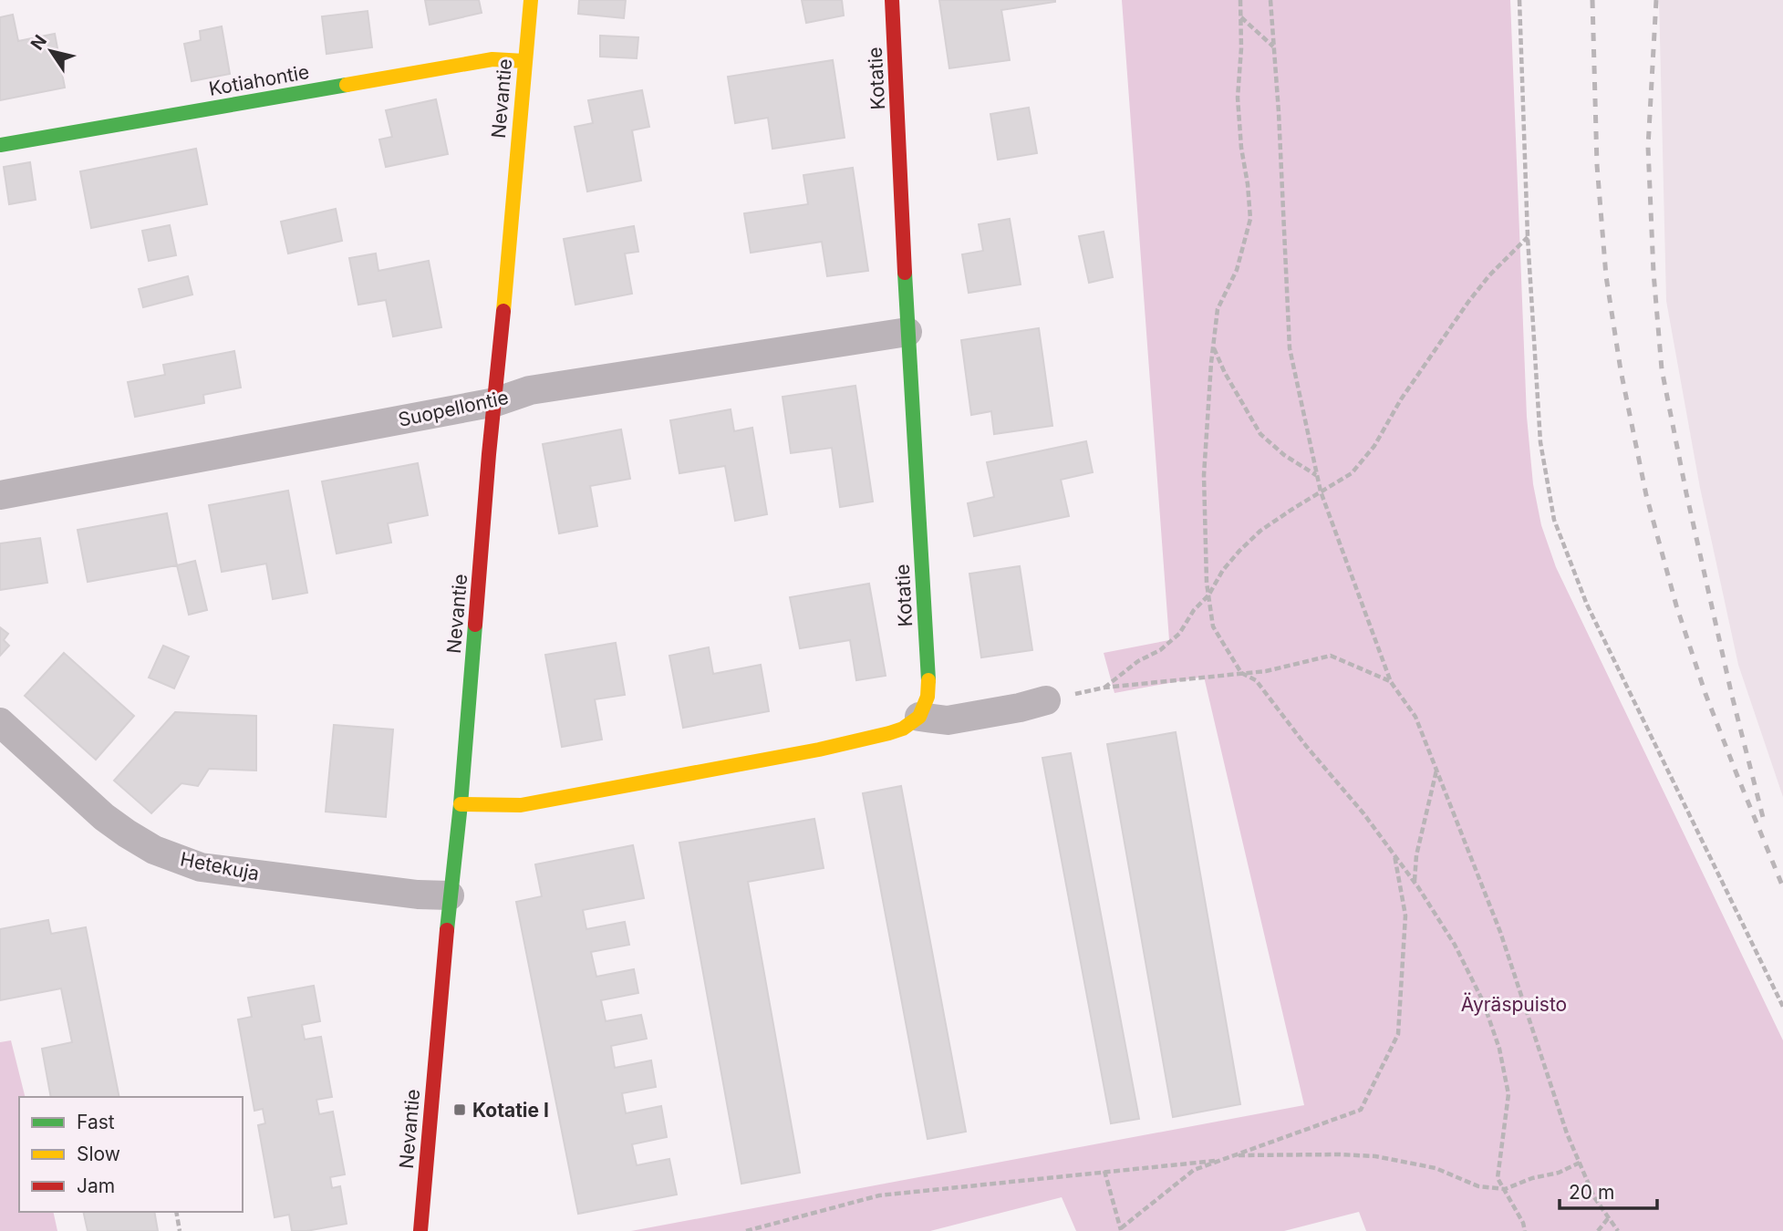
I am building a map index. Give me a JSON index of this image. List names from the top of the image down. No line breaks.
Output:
{"streets":{"street":["Kotatie","Kotiahontie","Nevantie","Suopellontie","Hetekuja"]},"crossings":[["Kotatie","Suopellontie"],["Kotiahontie","Nevantie"],["Nevantie","Suopellontie"],["Nevantie","Hetekuja"]],"parks":["Äyräspuisto"],"places":{"transit":["Kotatie I"]},"legend":["Fast","Slow","Jam"],"scale_bar":"20 m","north":"top left"}
